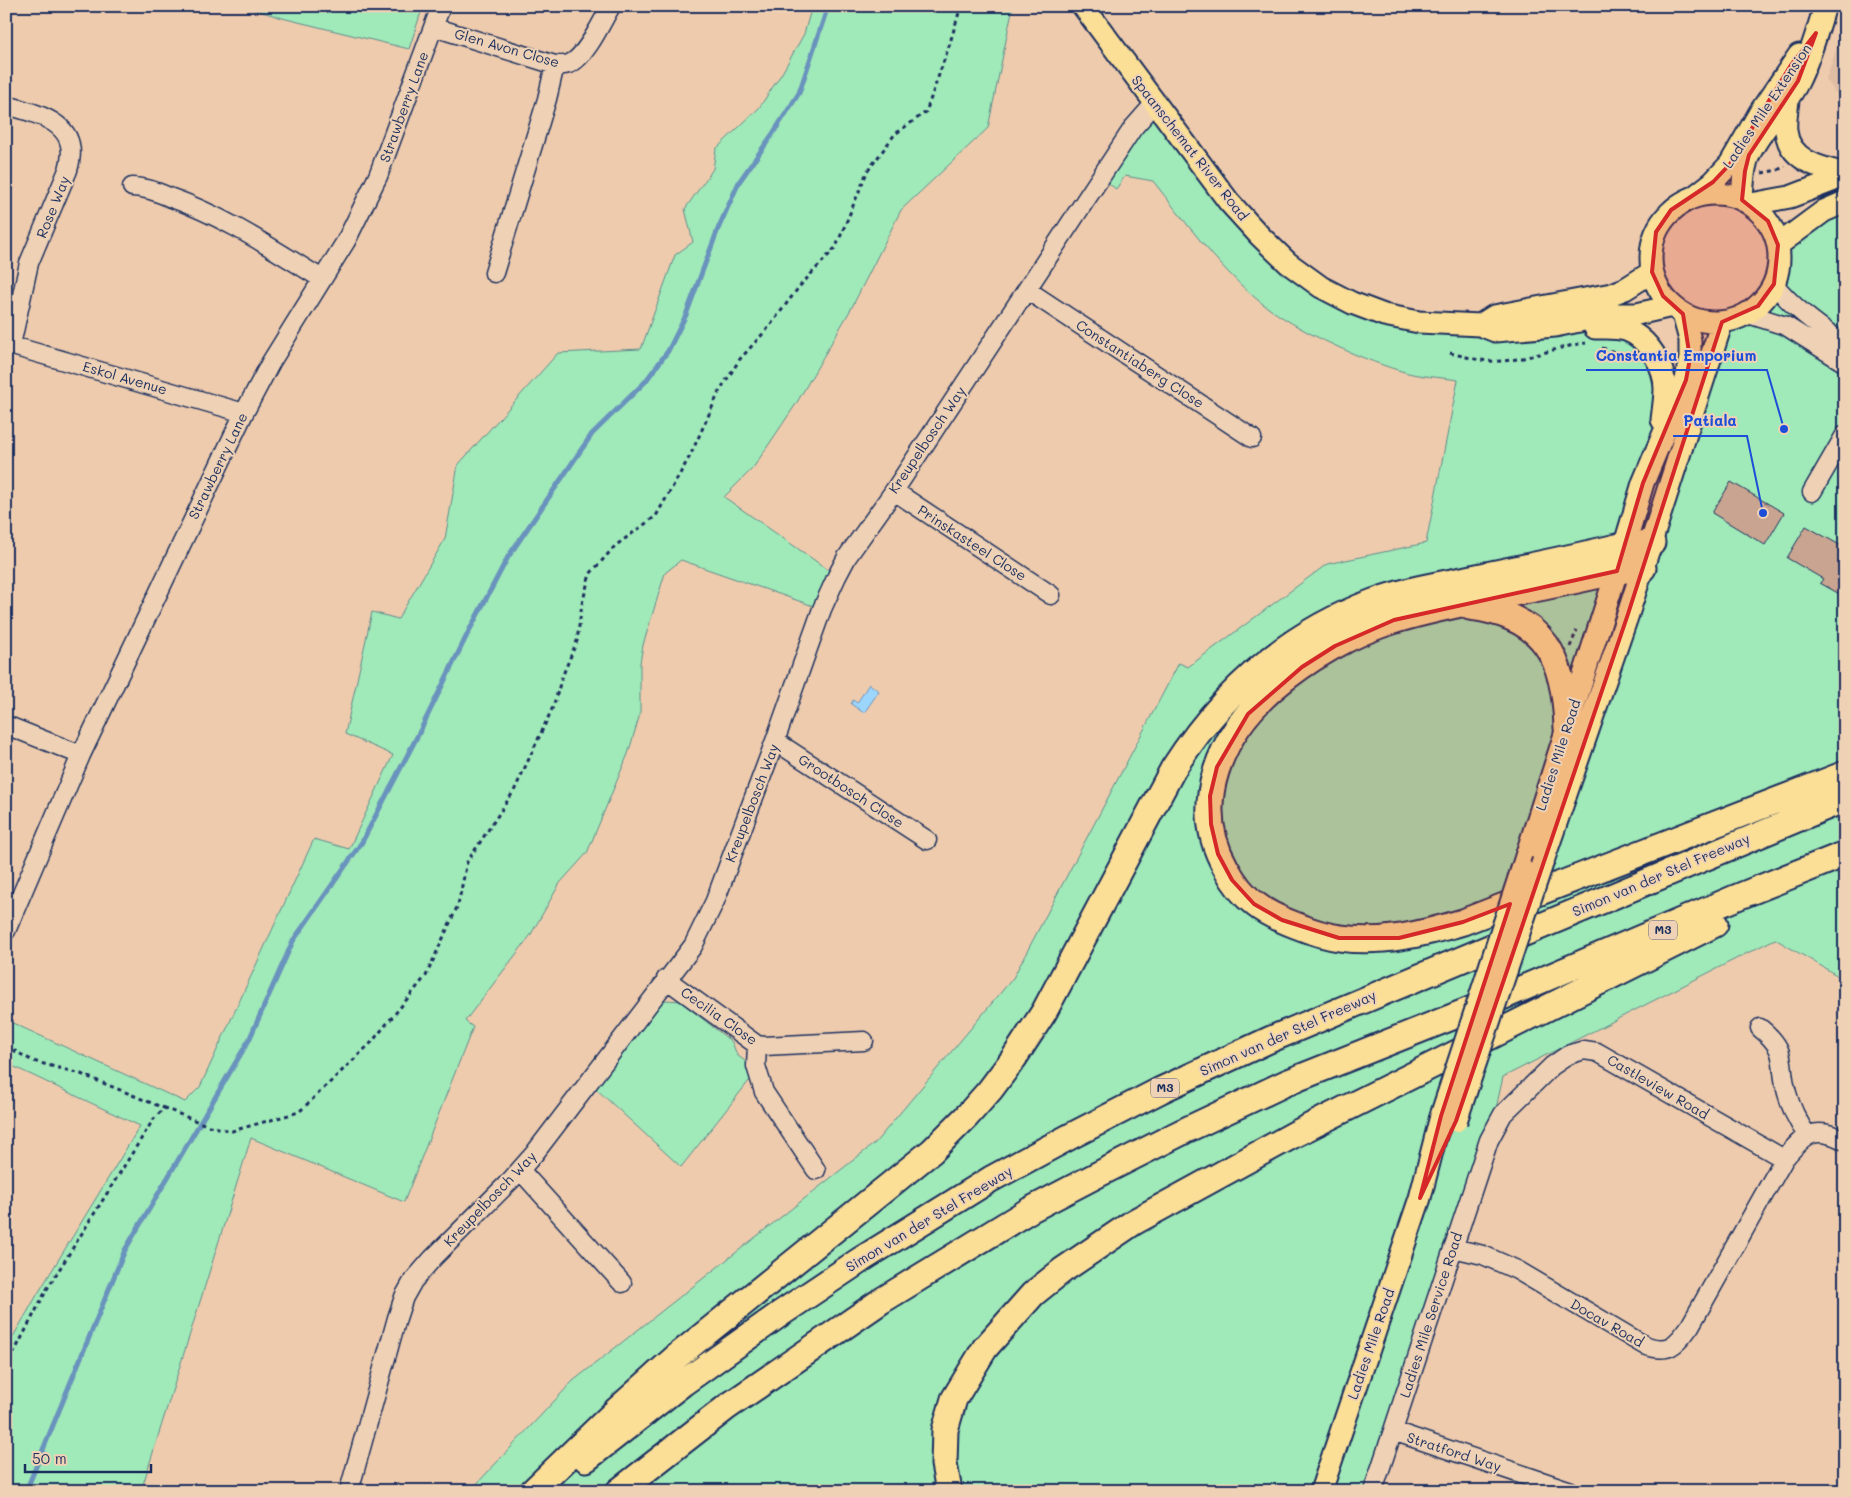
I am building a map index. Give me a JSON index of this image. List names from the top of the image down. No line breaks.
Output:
{"streets":{"highway":["Simon van der Stel Freeway","M3"],"main road":["Ladies Mile Extension","Spaanschemat River Road","Ladies Mile Road"],"street":["Glen Avon Close","Strawberry Lane","Rose Way","Constantiaberg Close","Eskol Avenue","Kreupelbosch Way","Prinskasteel Close","Grootbosch Close","Cecilia Close","Castleview Road","Ladies Mile Service Road","Docav Road","Stratford Way"]},"crossings":[["Glen Avon Close","Strawberry Lane"],["Ladies Mile Extension","Spaanschemat River Road"],["Ladies Mile Extension","Ladies Mile Road"],["Strawberry Lane","Eskol Avenue"],["Spaanschemat River Road","Kreupelbosch Way"],["Spaanschemat River Road","Ladies Mile Road"],["Rose Way","Eskol Avenue"],["Constantiaberg Close","Kreupelbosch Way"],["Kreupelbosch Way","Prinskasteel Close"],["Kreupelbosch Way","Grootbosch Close"],["Kreupelbosch Way","Cecilia Close"],["Castleview Road","Ladies Mile Service Road"],["Castleview Road","Docav Road"],["Ladies Mile Service Road","Docav Road"],["Ladies Mile Service Road","Stratford Way"]],"places":["Constantia Emporium","Patiala"],"scale_bar":"50 m"}
